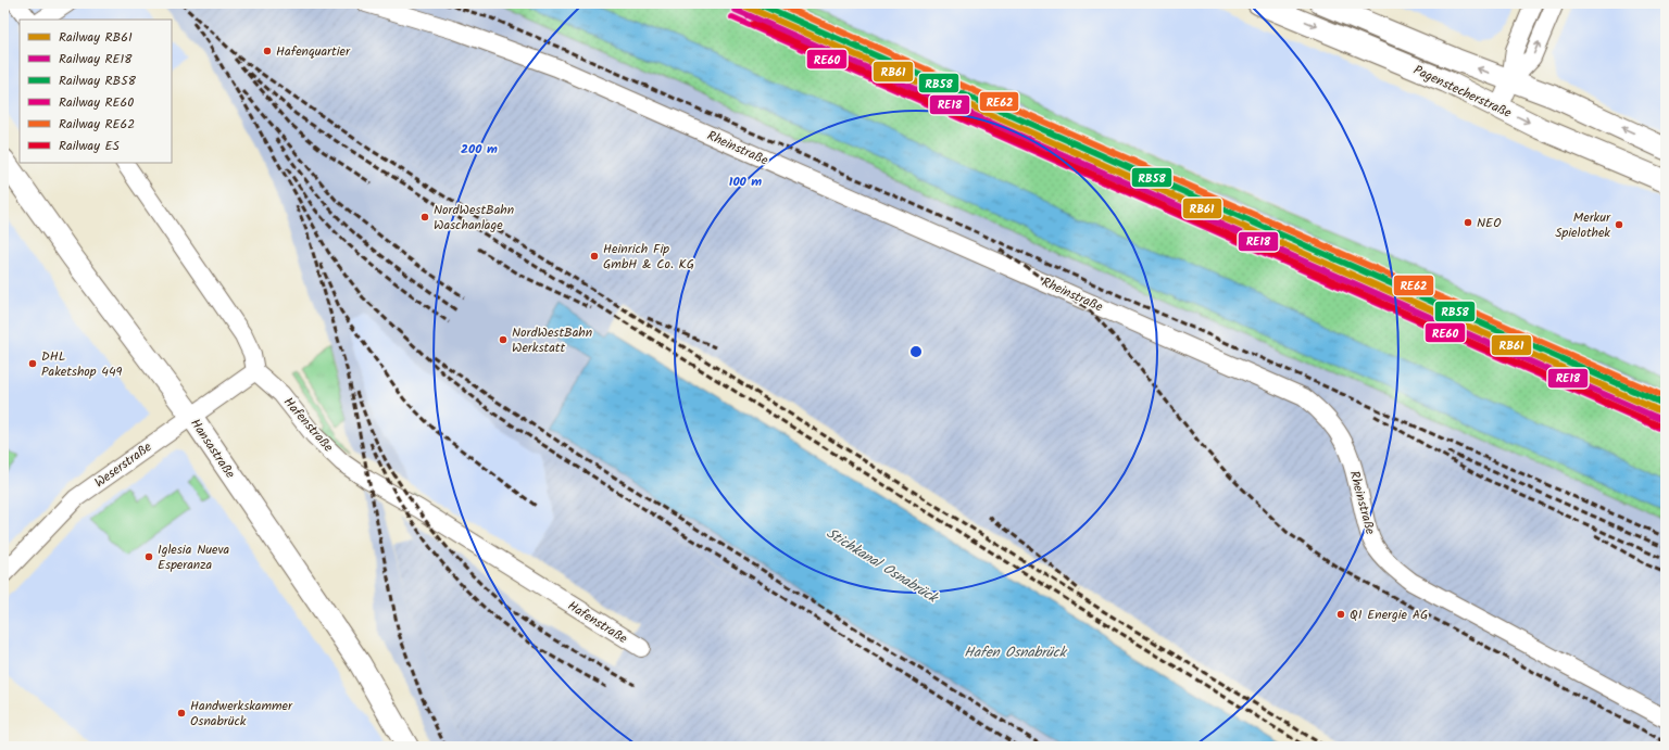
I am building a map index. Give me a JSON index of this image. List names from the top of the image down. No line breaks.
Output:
{"streets":{"main road":["Pagenstecherstraße","Hansastraße"],"street":["Rheinstraße","Hafenstraße","Weserstraße"]},"crossings":[["Hafenstraße","Weserstraße"],["Hansastraße","Weserstraße"]],"water":["Stichkanal Osnabrück","Hafen Osnabrück"],"places":["Hafenquartier","NordWestBahn Waschanlage","NEO","Merkur Spielothek","Heinrich Fip GmbH & Co. KG","NordWestBahn Werkstatt","DHL Paketshop 449","Iglesia Nueva Esperanza","Q1 Energie AG","Handwerkskammer Osnabrück"],"lines":["rail line RB61","rail line RB58","rail line RE62","rail line RE18","rail line RE60","rail line ES"],"legend":["Railway RB61","Railway RE18","Railway RB58","Railway RE60","Railway RE62","Railway ES"],"rings":["200 m","100 m"]}
